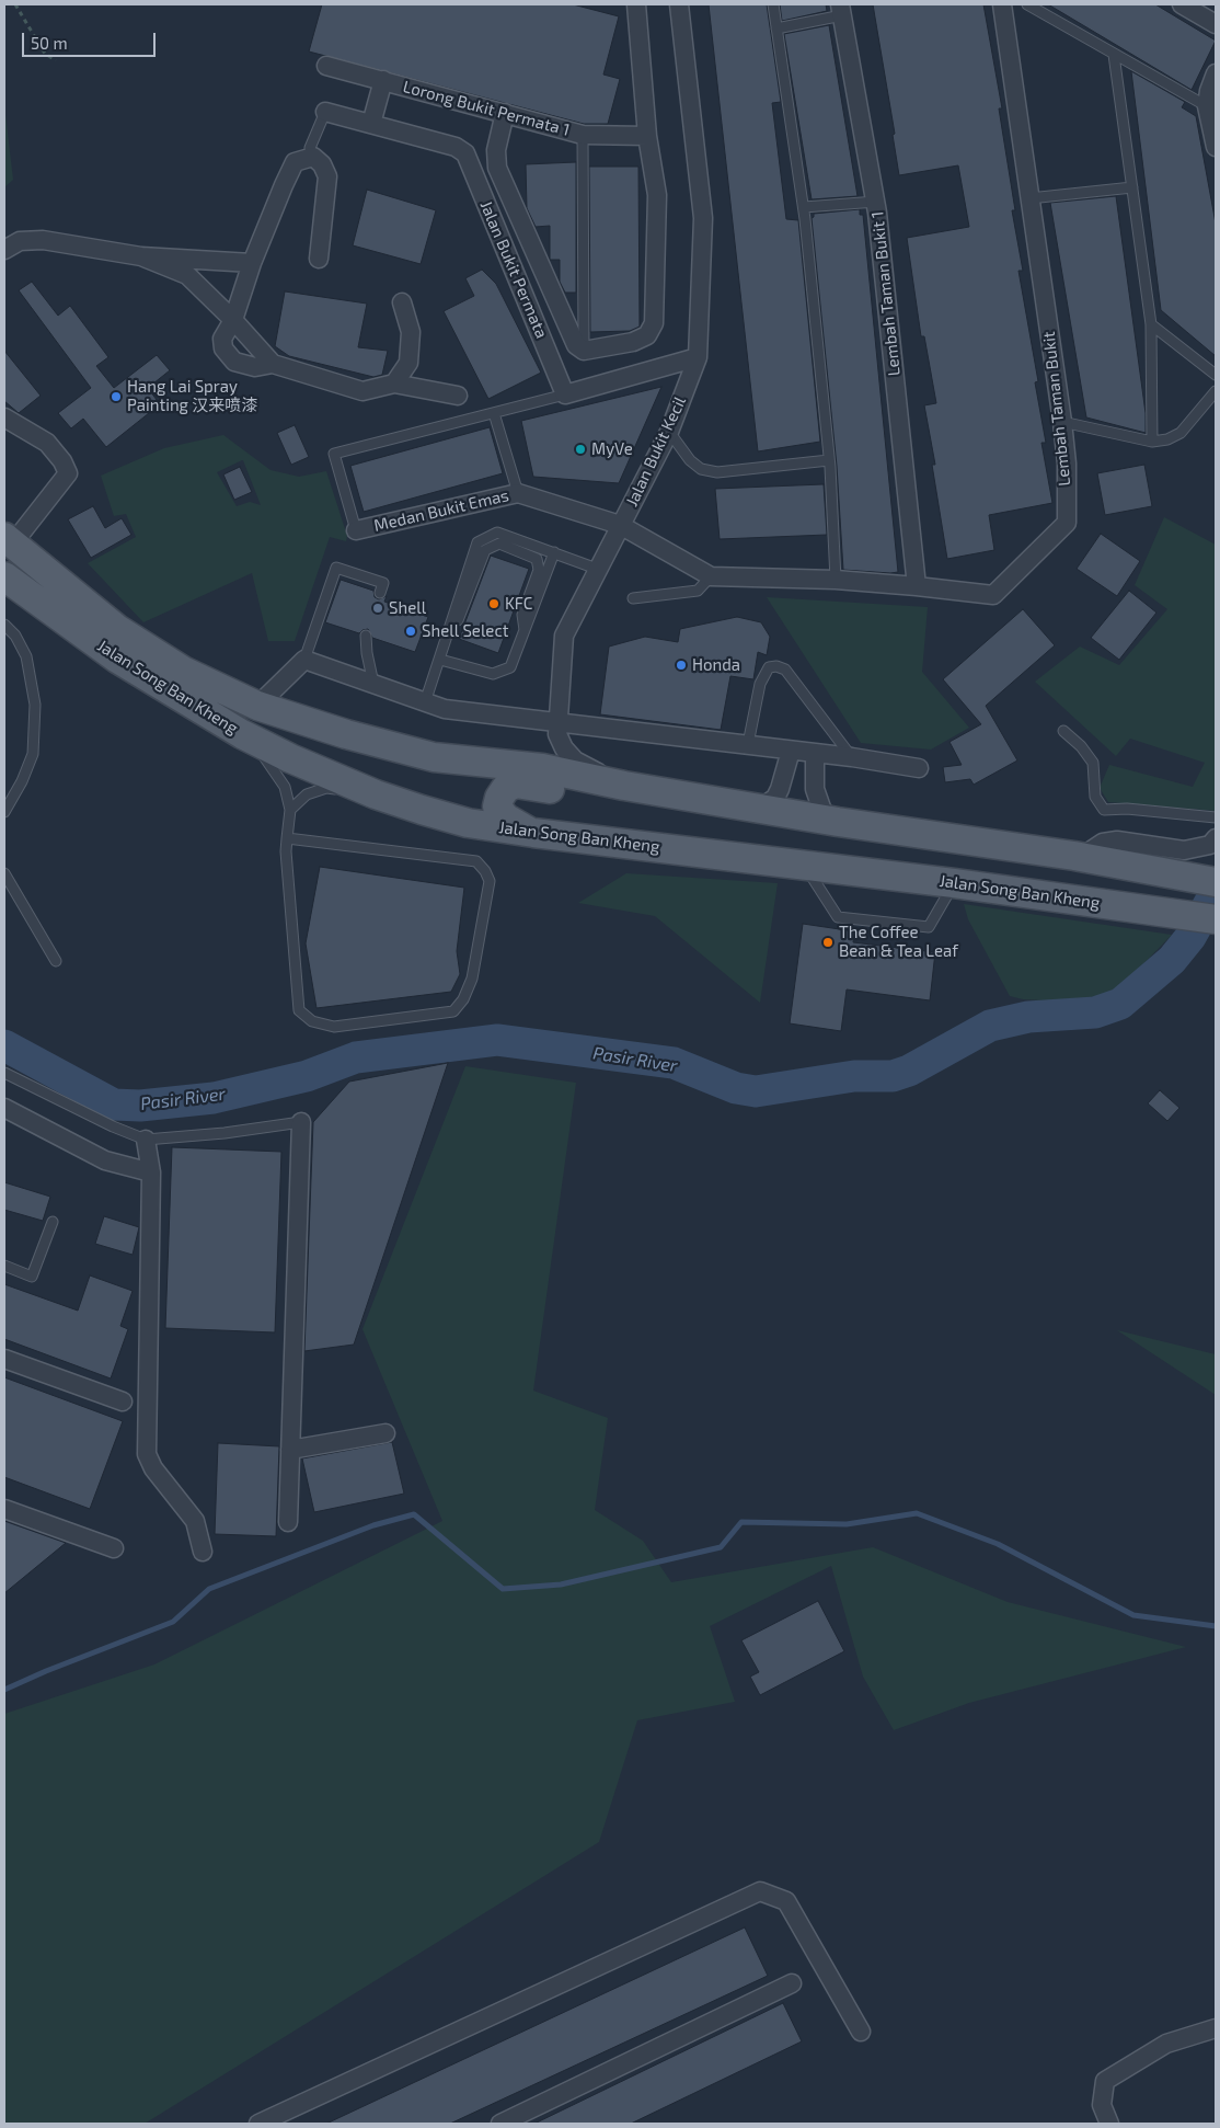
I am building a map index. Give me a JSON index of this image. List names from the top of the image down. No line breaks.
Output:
{"streets":{"main road":["Jalan Song Ban Kheng"],"street":["Lorong Bukit Permata 1","Jalan Bukit Permata","Lembah Taman Bukit 1","Lembah Taman Bukit","Jalan Bukit Kecil","Medan Bukit Emas"]},"crossings":[["Lembah Taman Bukit 1","Lembah Taman Bukit"],["Lembah Taman Bukit","Jalan Bukit Kecil"],["Lembah Taman Bukit","Medan Bukit Emas"],["Jalan Bukit Kecil","Medan Bukit Emas"],["Jalan Bukit Kecil","Jalan Song Ban Kheng"]],"water":["Pasir River"],"places":["Hang Lai Spray Painting 汉来喷漆","MyVe","KFC","Shell","Shell Select","Honda","The Coffee Bean & Tea Leaf"],"scale_bar":"50 m"}
